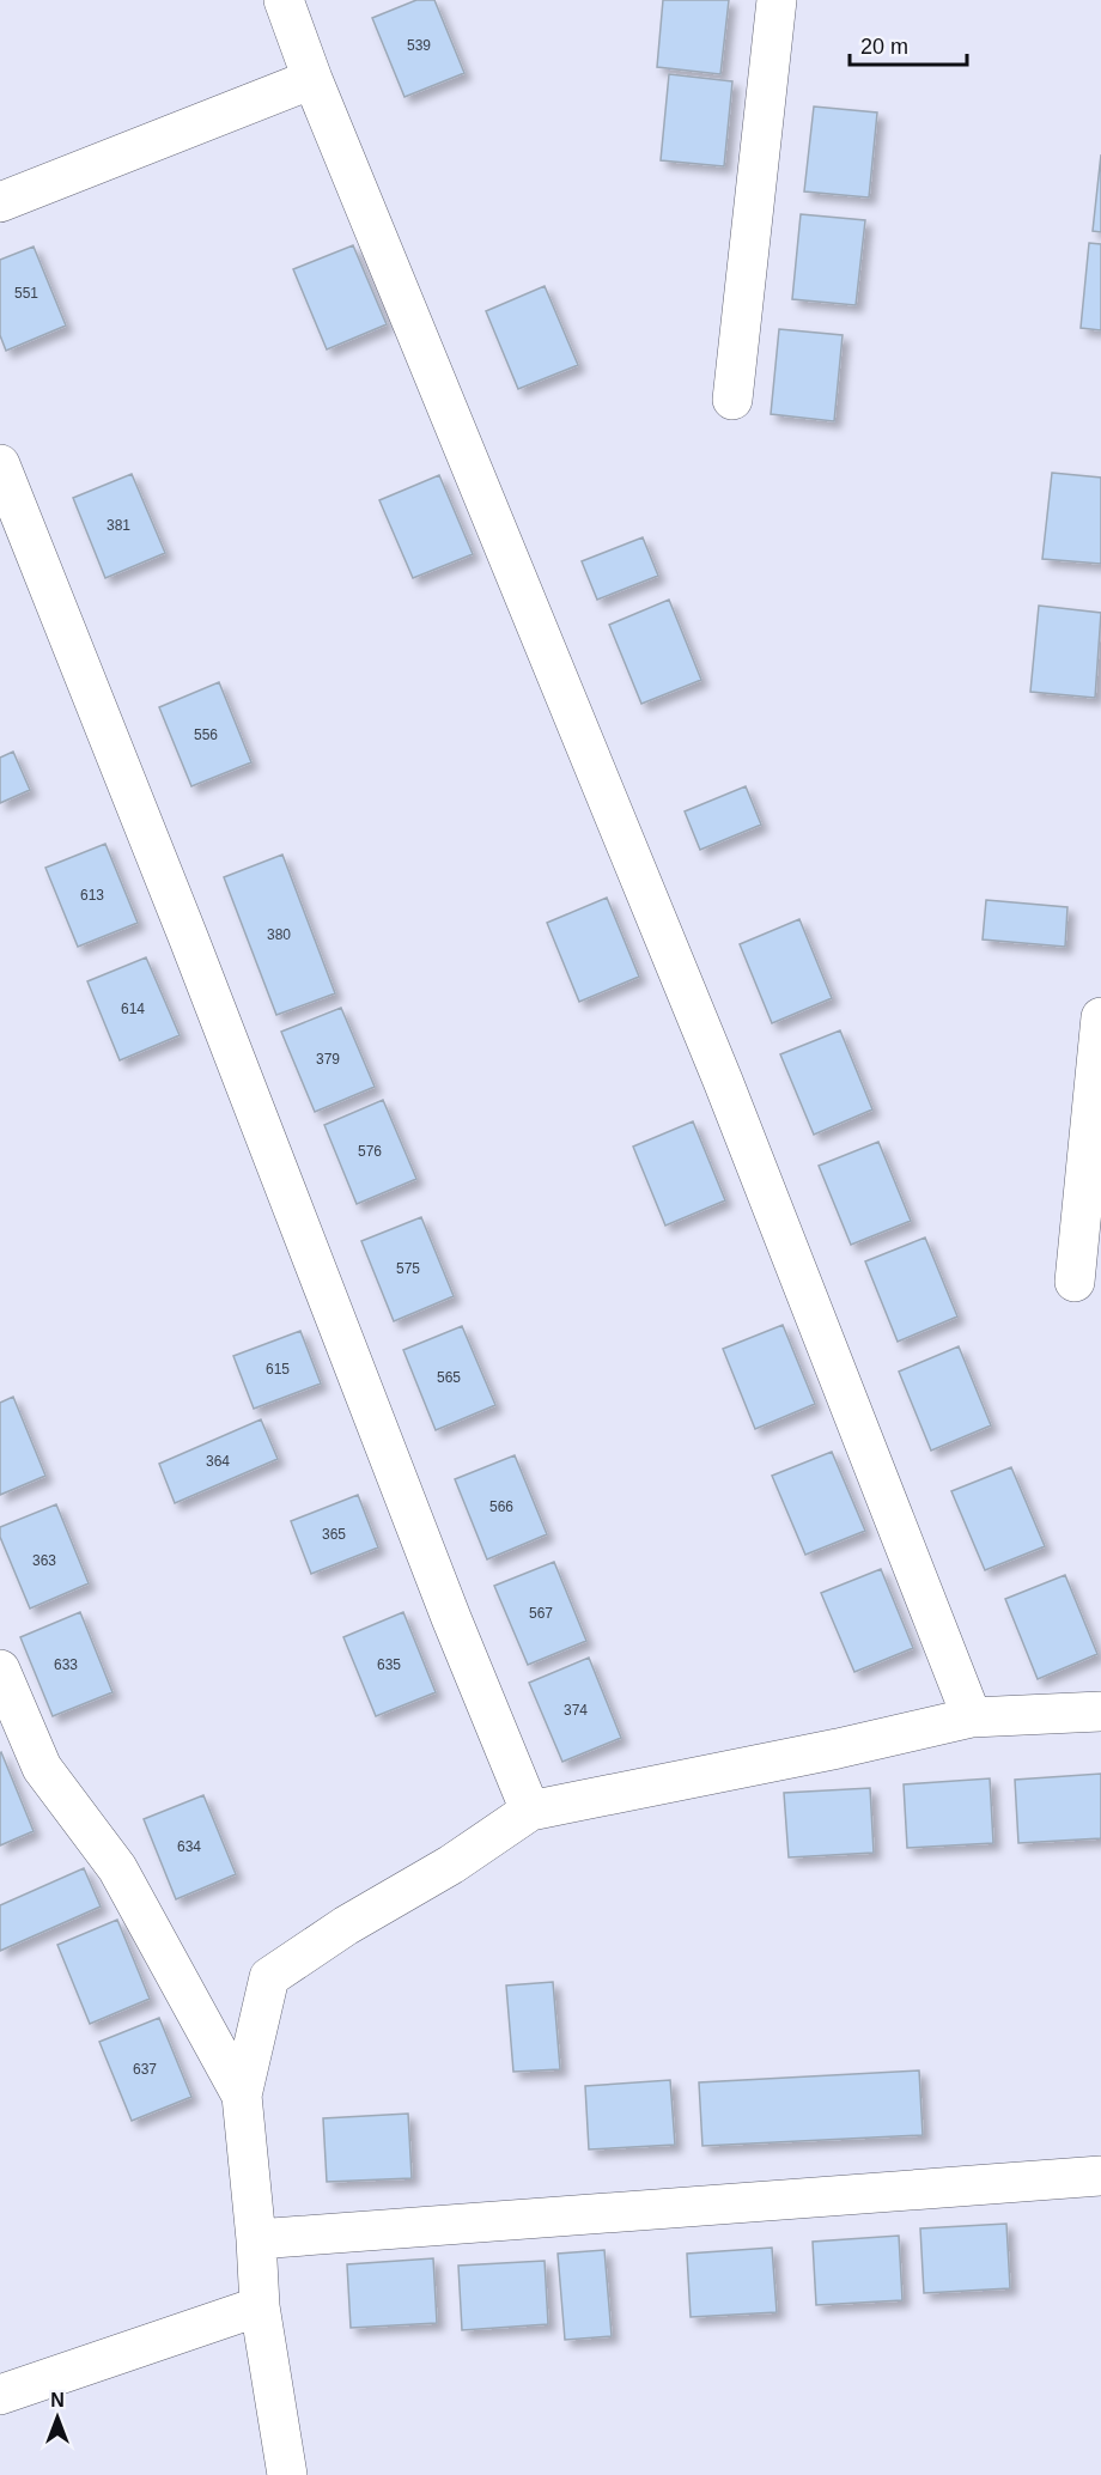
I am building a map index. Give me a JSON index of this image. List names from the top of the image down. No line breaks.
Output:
{"house_numbers":["539","551","381","556","613","380","614","379","576","575","615","565","364","566","365","363","567","633","635","374","634","637"],"scale_bar":"20 m","north":"top"}
